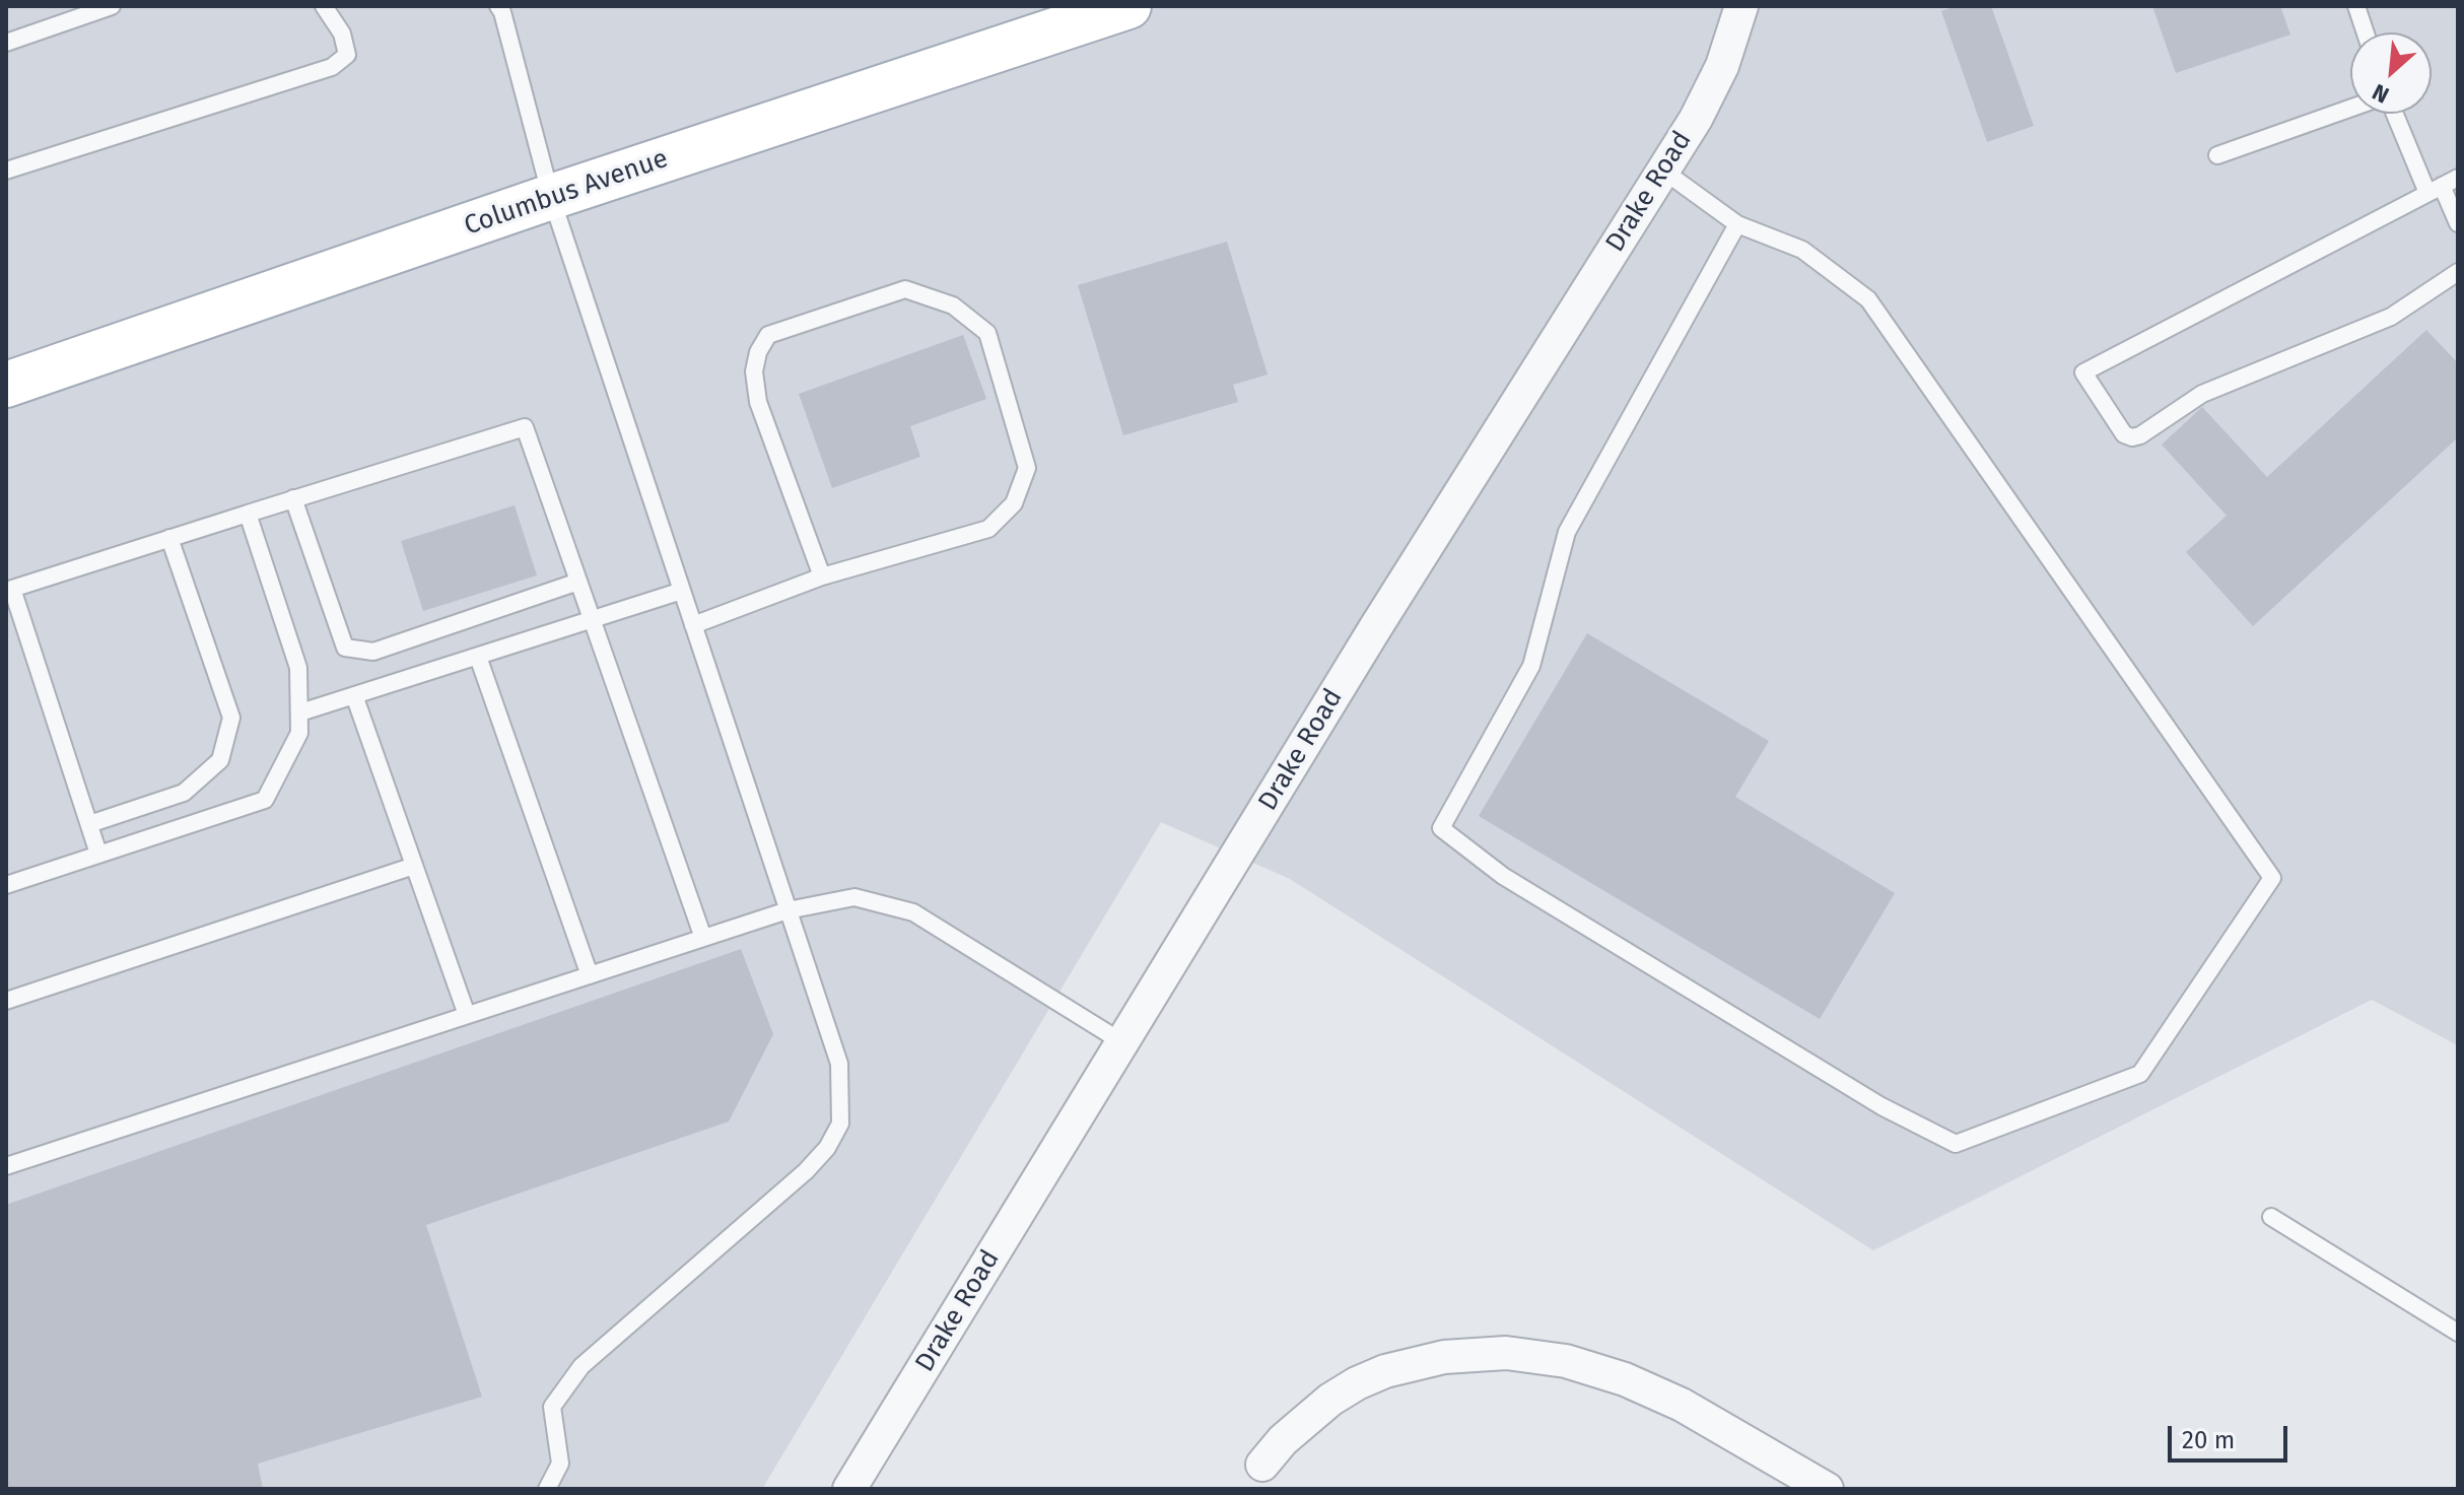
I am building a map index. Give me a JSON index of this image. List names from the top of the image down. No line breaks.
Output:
{"streets":{"main road":["Columbus Avenue"],"street":["Drake Road"]},"scale_bar":"20 m","north":"bottom left"}
